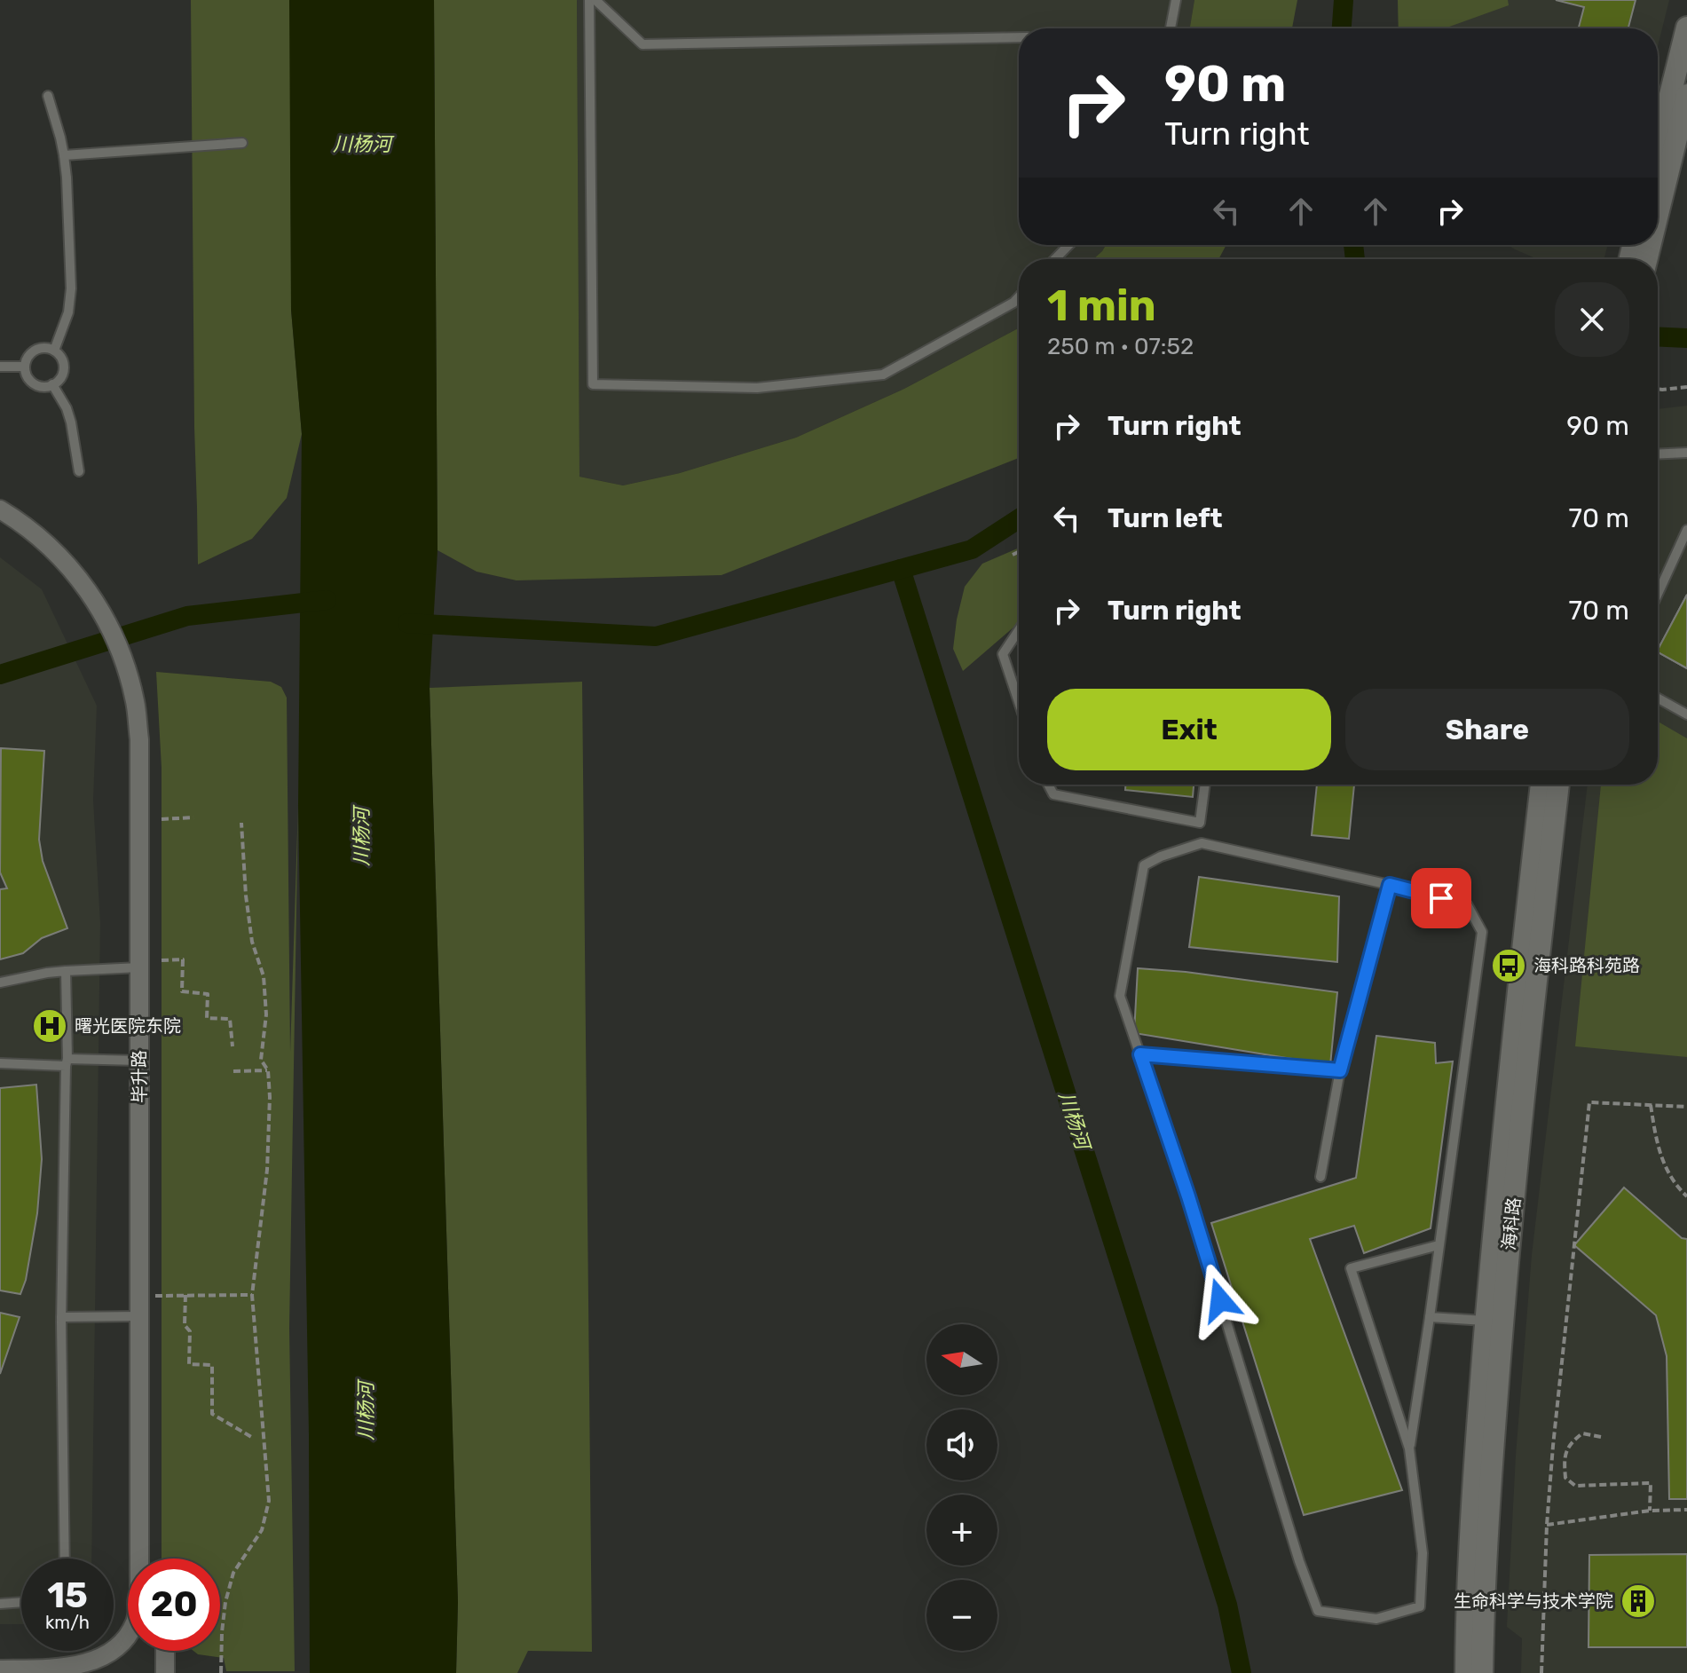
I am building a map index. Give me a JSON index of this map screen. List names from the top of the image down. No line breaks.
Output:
{"streets":{"street":["毕升路","海科路"]},"water":["川杨河"],"places":{"bus stop":["海科路科苑路"],"hospital":["曙光医院东院"],"building":["生命科学与技术学院"]},"north":"left","page":{"turn":["90 m","Turn right"],"heading":["1 min","250 m · 07:52"],"list":[{"name":"Turn right","value":"90 m"},{"name":"Turn left","value":"70 m"},{"name":"Turn right","value":"70 m"}],"buttons":["Exit","Share"],"map_buttons":["+","−"],"speed":"15 km/h","limit":"20"}}
